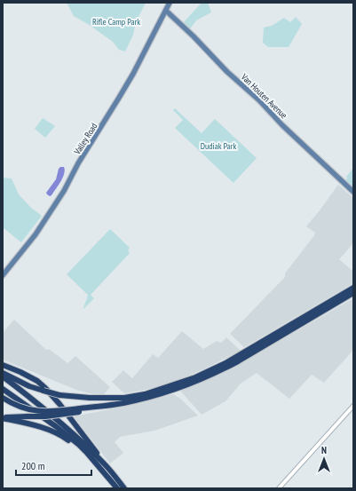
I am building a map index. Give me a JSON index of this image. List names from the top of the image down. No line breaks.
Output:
{"streets":{"main road":["Van Houten Avenue","Valley Road"]},"crossings":[["Van Houten Avenue","Valley Road"]],"parks":["Rifle Camp Park","Dudiak Park"],"scale_bar":"200 m","north":"top"}
